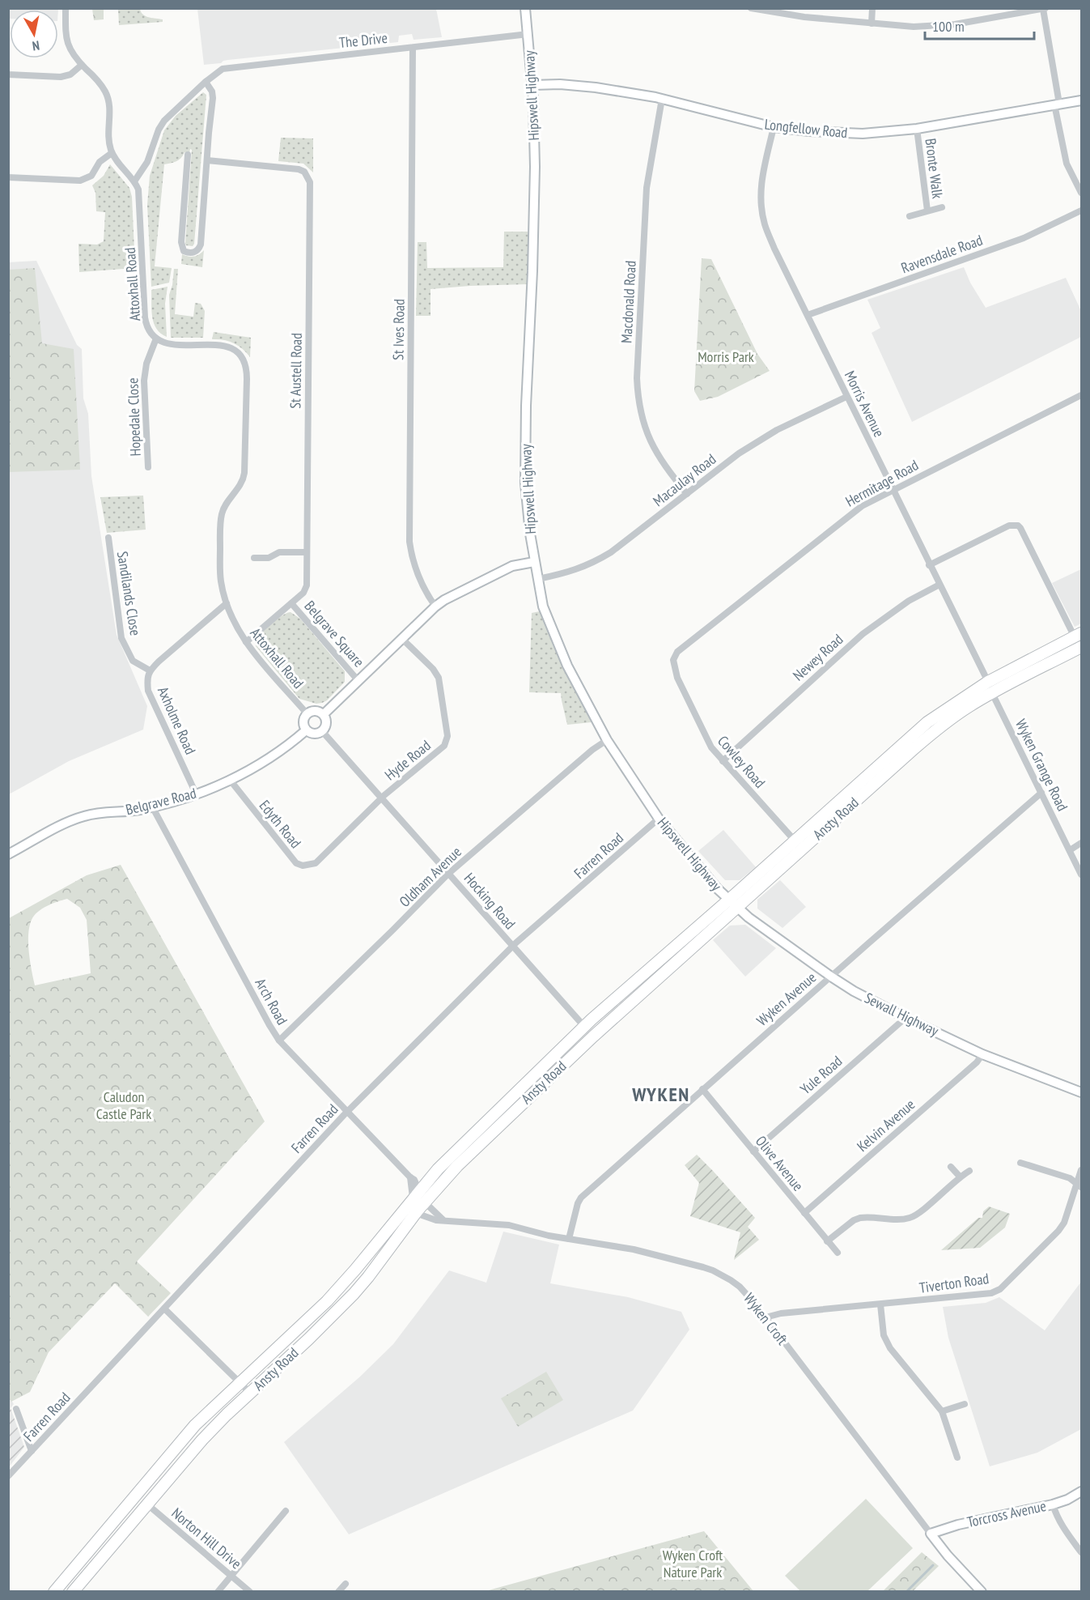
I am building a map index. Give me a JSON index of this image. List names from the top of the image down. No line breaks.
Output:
{"streets":{"highway":["Ansty Road"],"street":["The Drive","Hipswell Highway","Longfellow Road","Bronte Walk","Ravensdale Road","Attoxhall Road","Macdonald Road","St Ives Road","St Austell Road","Morris Avenue","Hopedale Close","Macaulay Road","Hermitage Road","Sandilands Close","Belgrave Square","Newey Road","Axholme Road","Hyde Road","Cowley Road","Wyken Grange Road","Belgrave Road","Edyth Road","Farren Road","Oldham Avenue","Hocking Road","Wyken Avenue","Arch Road","Sewall Highway","Yule Road","Kelvin Avenue","Olive Avenue","Tiverton Road","Wyken Croft","Torcross Avenue","Norton Hill Drive"]},"crossings":[["The Drive","Hipswell Highway"],["The Drive","St Ives Road"],["Hipswell Highway","Longfellow Road"],["Hipswell Highway","Macaulay Road"],["Hipswell Highway","Ansty Road"],["Hipswell Highway","Farren Road"],["Hipswell Highway","Oldham Avenue"],["Hipswell Highway","Sewall Highway"],["Longfellow Road","Bronte Walk"],["Longfellow Road","Macdonald Road"],["Longfellow Road","Morris Avenue"],["Ravensdale Road","Morris Avenue"],["Attoxhall Road","St Austell Road"],["Attoxhall Road","Hopedale Close"],["Attoxhall Road","Axholme Road"],["Attoxhall Road","Belgrave Road"],["Attoxhall Road","Hocking Road"],["Macdonald Road","Macaulay Road"],["St Austell Road","Belgrave Square"],["Morris Avenue","Macaulay Road"],["Morris Avenue","Hermitage Road"],["Morris Avenue","Newey Road"],["Morris Avenue","Ansty Road"],["Hermitage Road","Cowley Road"],["Sandilands Close","Axholme Road"],["Newey Road","Cowley Road"],["Axholme Road","Belgrave Road"],["Hyde Road","Edyth Road"],["Hyde Road","Hocking Road"],["Cowley Road","Ansty Road"],["Wyken Grange Road","Ansty Road"],["Wyken Grange Road","Wyken Avenue"],["Belgrave Road","Edyth Road"],["Belgrave Road","Hocking Road"],["Belgrave Road","Arch Road"],["Ansty Road","Hocking Road"],["Ansty Road","Sewall Highway"],["Ansty Road","Wyken Croft"],["Ansty Road","Norton Hill Drive"],["Edyth Road","Hocking Road"],["Farren Road","Hocking Road"],["Farren Road","Arch Road"],["Oldham Avenue","Hocking Road"],["Oldham Avenue","Arch Road"],["Wyken Avenue","Sewall Highway"],["Wyken Avenue","Olive Avenue"],["Wyken Avenue","Wyken Croft"],["Sewall Highway","Yule Road"],["Sewall Highway","Kelvin Avenue"],["Yule Road","Olive Avenue"],["Kelvin Avenue","Olive Avenue"],["Tiverton Road","Wyken Croft"],["Wyken Croft","Torcross Avenue"]],"districts":["WYKEN"],"parks":["Morris Park","Caludon Castle Park","Wyken Croft Nature Park"],"scale_bar":"100 m","north":"bottom"}
